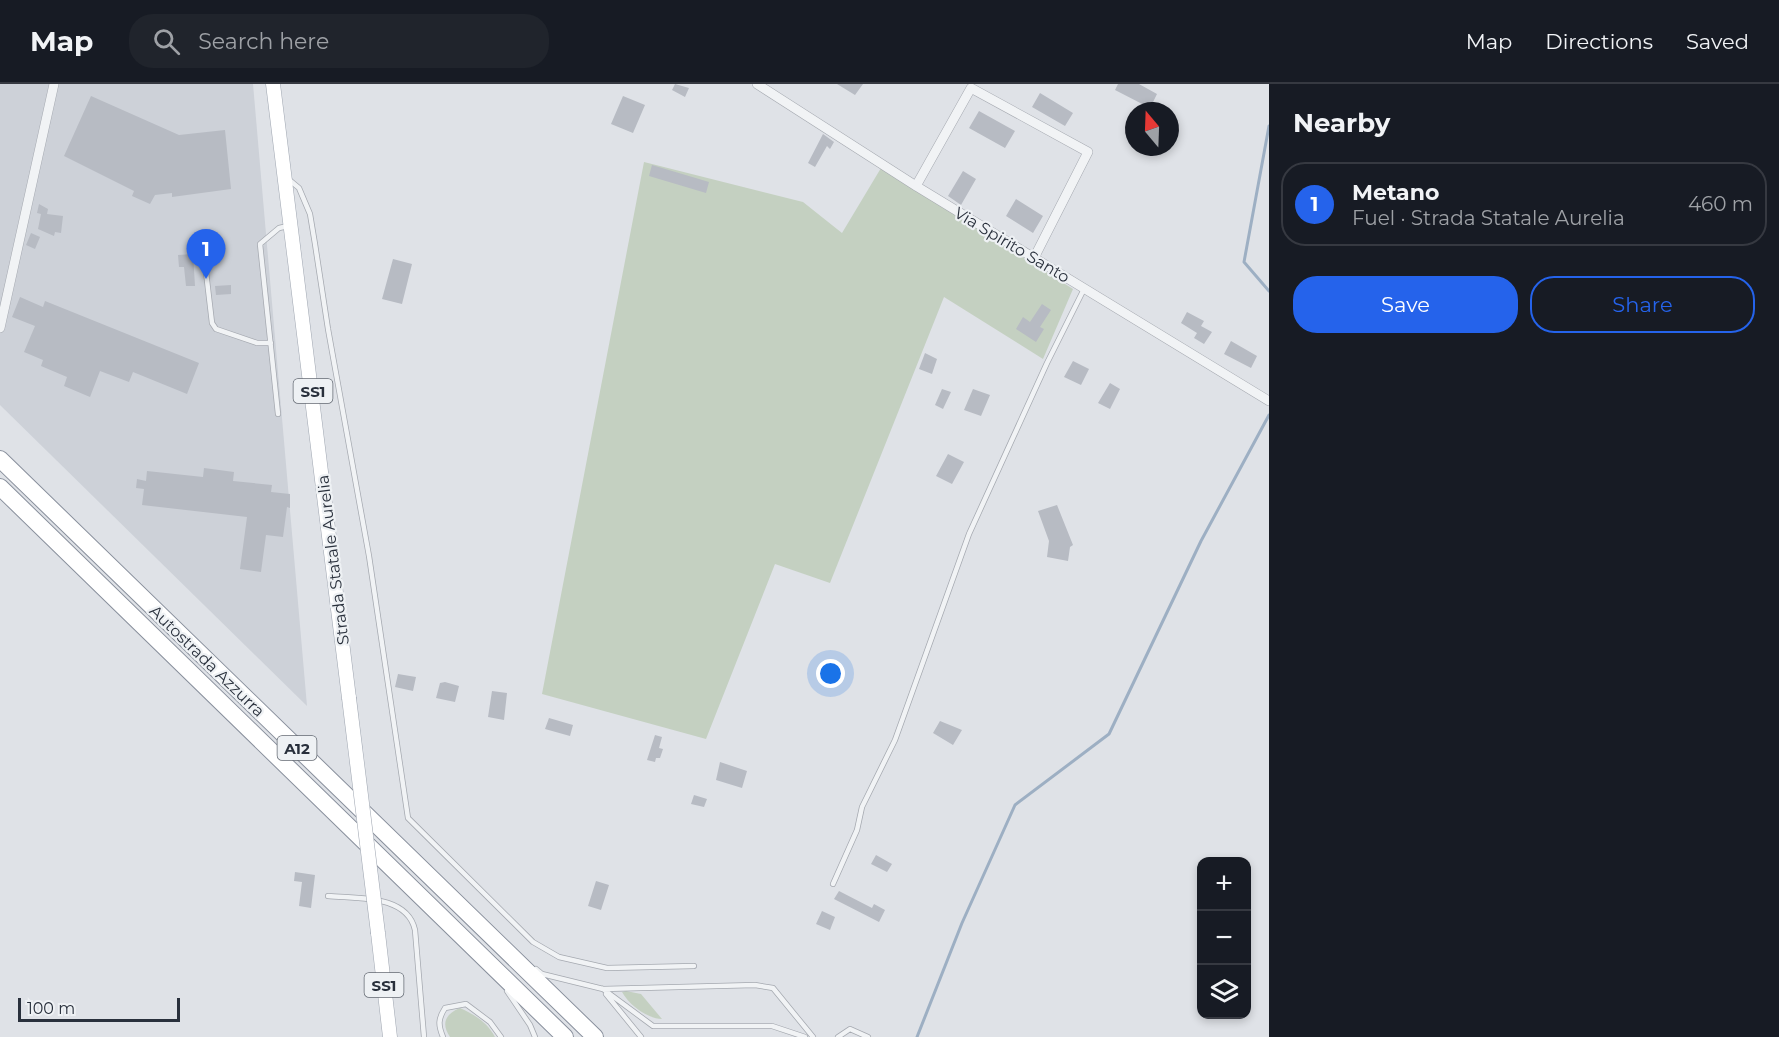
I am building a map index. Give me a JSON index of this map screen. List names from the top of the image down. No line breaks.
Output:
{"streets":{"highway":["Autostrada Azzurra","A12"],"main road":["SS1","Strada Statale Aurelia"],"street":["Via Spirito Santo"]},"scale_bar":"100 m","north":"top","page":{"header":"Map","search":"Search here","nav":["Map","Directions","Saved"],"heading":"Nearby","list":[{"mark":"1","name":"Metano","note":"Fuel · Strada Statale Aurelia","value":"460 m"}],"pins":"1","buttons":["Save","Share"],"map_buttons":["+","−"],"scale":"100 m"}}
